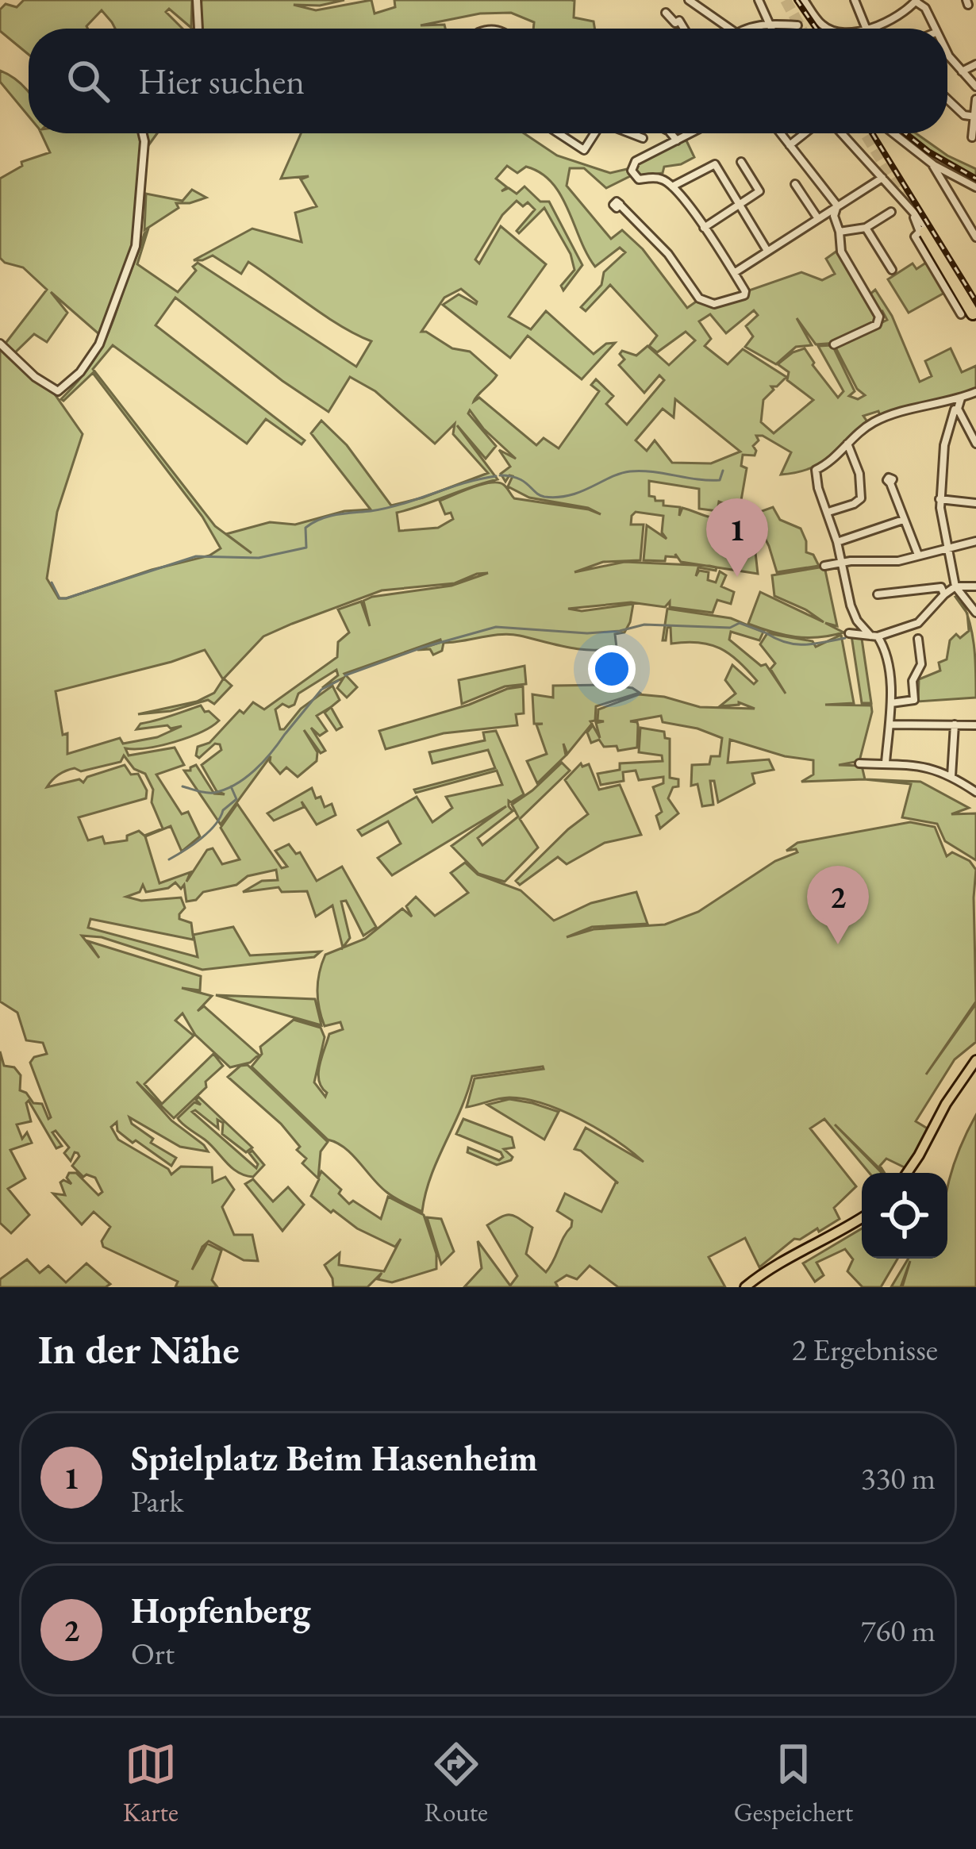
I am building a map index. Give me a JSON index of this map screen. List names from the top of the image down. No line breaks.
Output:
{"page":{"search":"Hier suchen","pins":["1","2"],"heading":["In der Nähe","2 Ergebnisse"],"list":[{"mark":"1","name":"Spielplatz Beim Hasenheim","note":"Park","value":"330 m"},{"mark":"2","name":"Hopfenberg","note":"Ort","value":"760 m"}],"nav":["Karte","Route","Gespeichert"]}}
